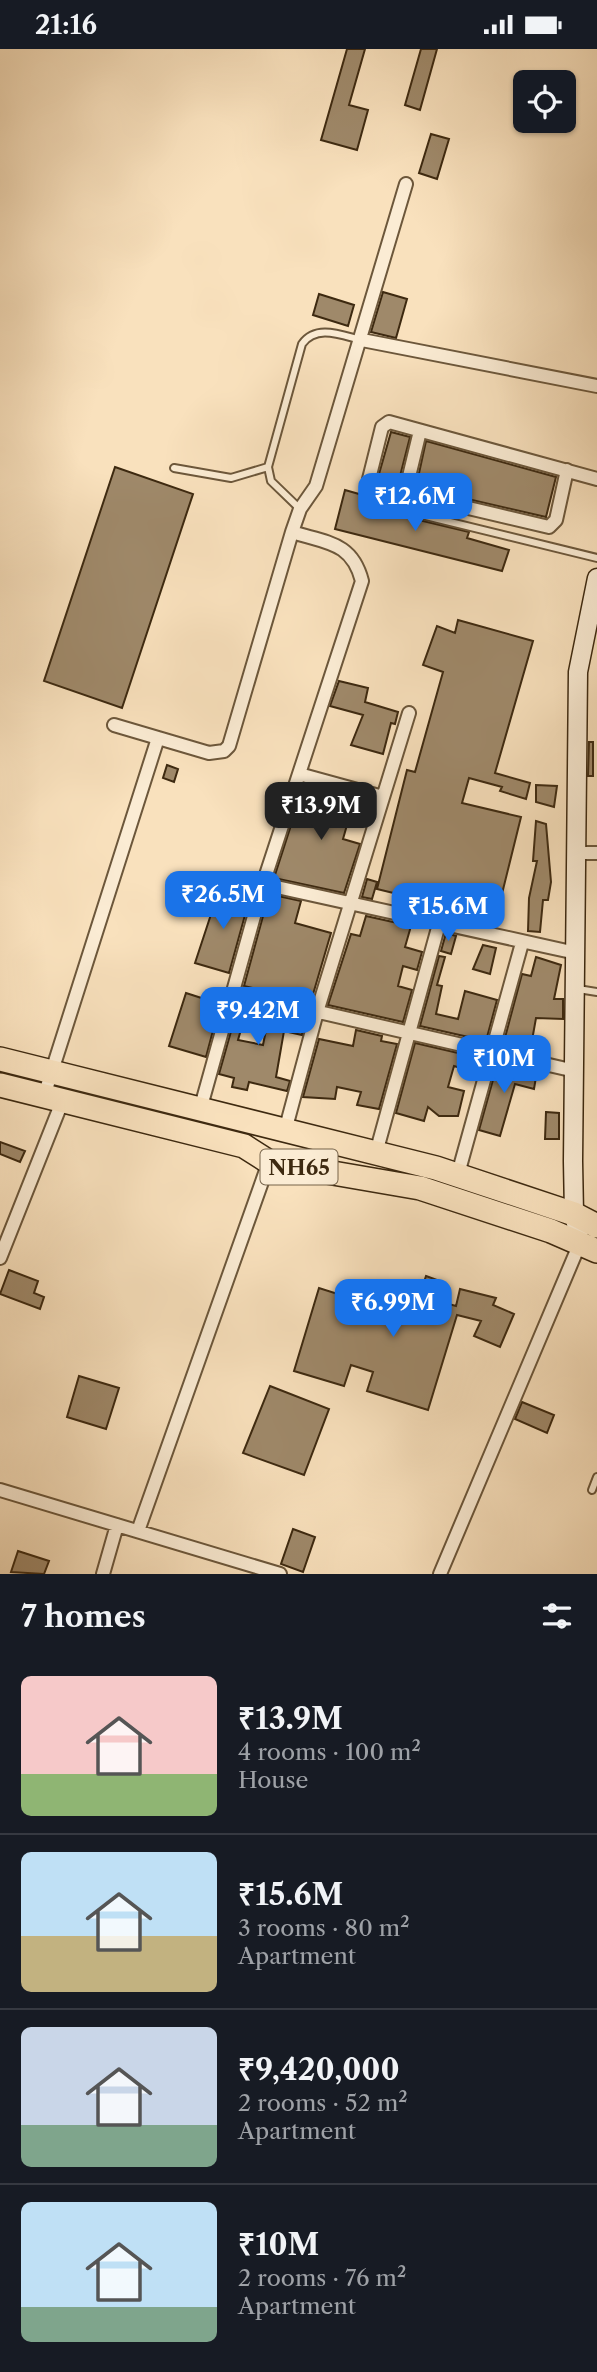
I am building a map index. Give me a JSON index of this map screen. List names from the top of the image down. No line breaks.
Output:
{"streets":{"highway":["NH65"]},"page":{"status":"21:16","price":["₹12.6M","₹13.9M","₹26.5M","₹15.6M","₹9.42M","₹10M","₹6.99M"],"heading":"7 homes","list":[{"name":"₹13.9M","note":"4 rooms · 100 m² · House"},{"name":"₹15.6M","note":"3 rooms · 80 m² · Apartment"},{"name":"₹9,420,000","note":"2 rooms · 52 m² · Apartment"},{"name":"₹10M","note":"2 rooms · 76 m² · Apartment"}]}}
